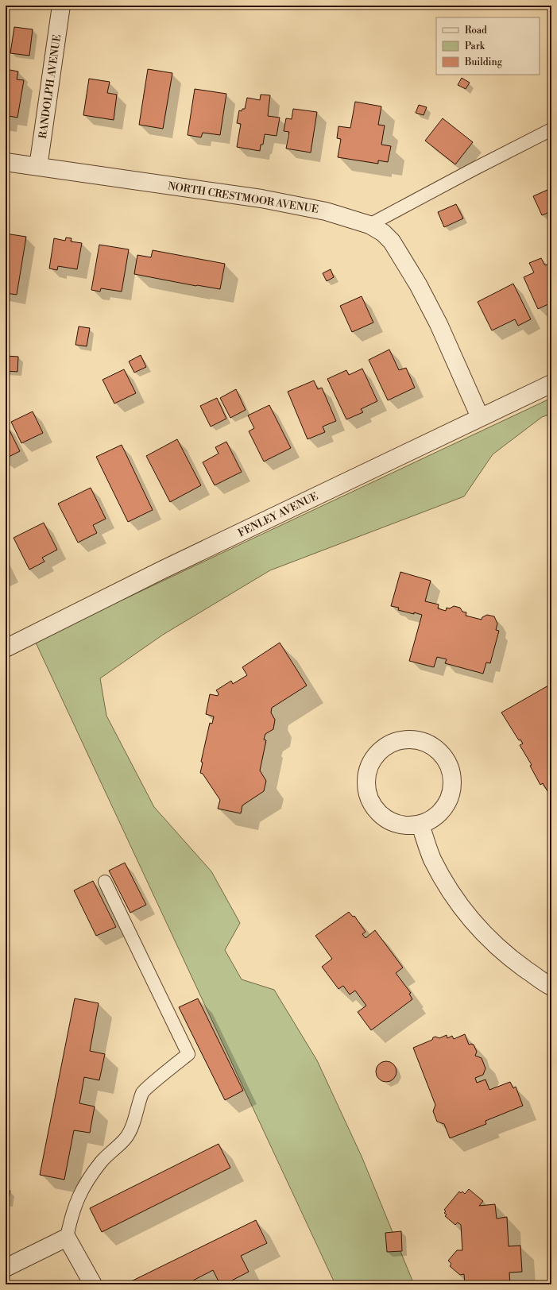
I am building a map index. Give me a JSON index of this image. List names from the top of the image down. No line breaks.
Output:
{"streets":{"street":["RANDOLPH AVENUE","NORTH CRESTMOOR AVENUE","FENLEY AVENUE"]},"crossings":[["RANDOLPH AVENUE","NORTH CRESTMOOR AVENUE"],["NORTH CRESTMOOR AVENUE","FENLEY AVENUE"]],"legend":["Road","Park","Building"]}
